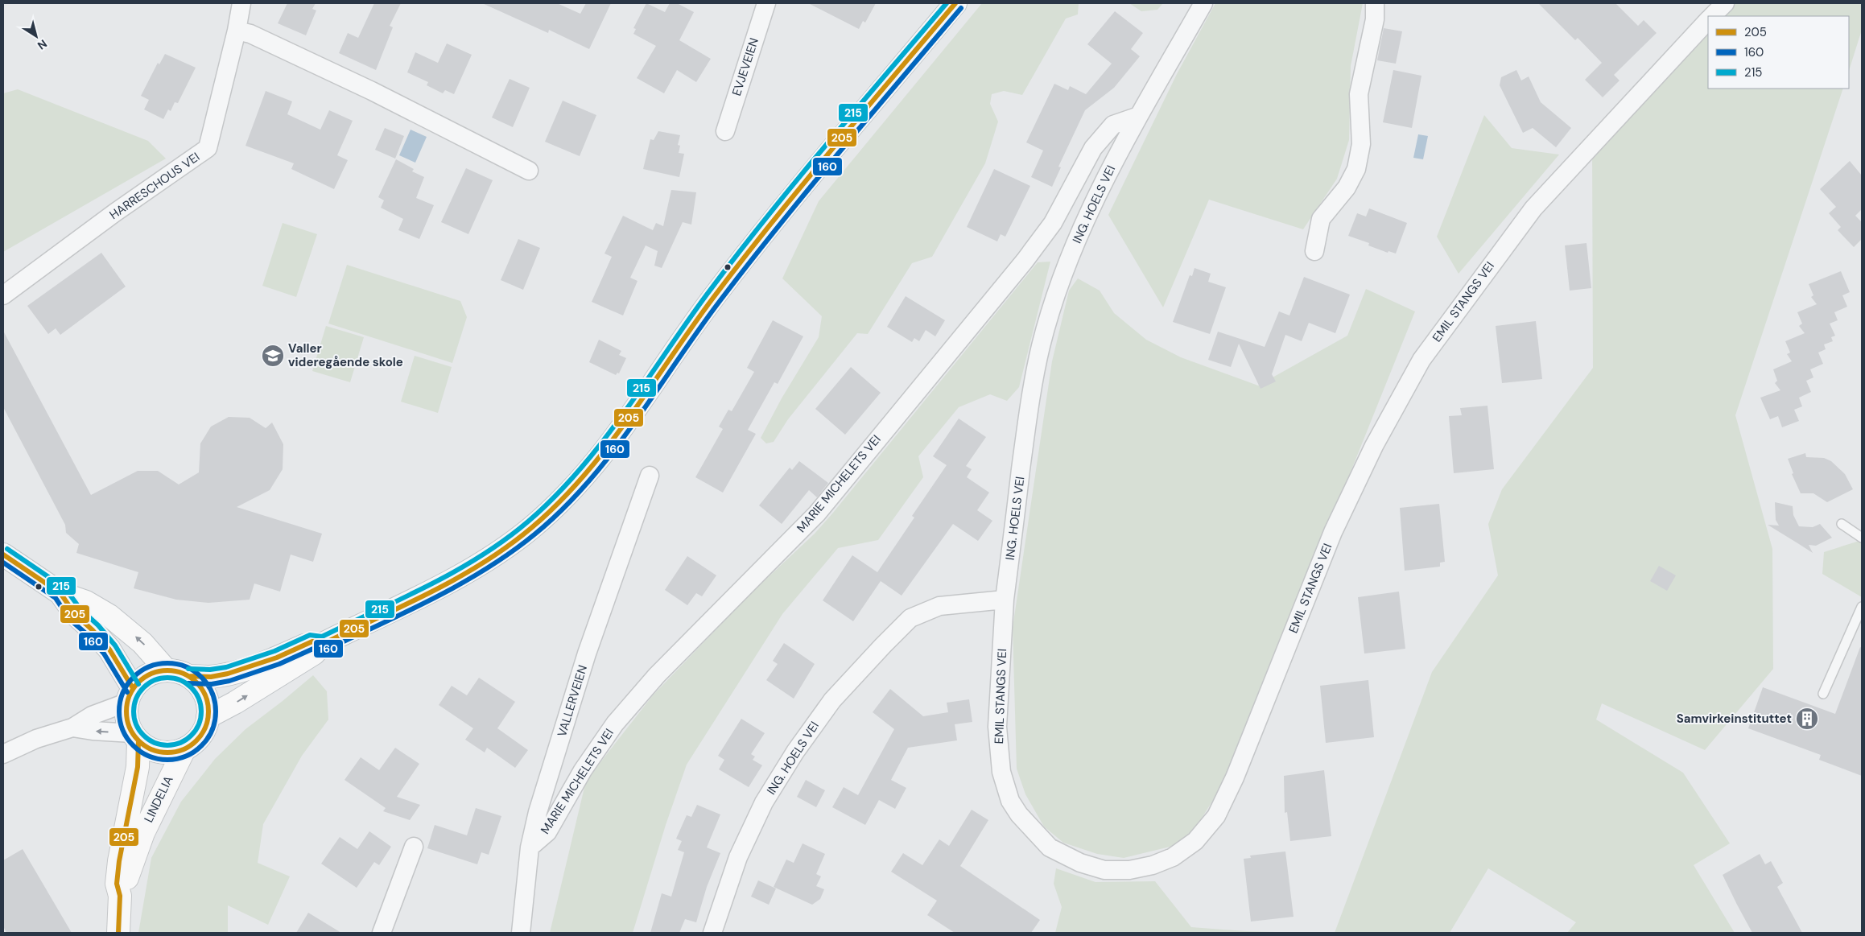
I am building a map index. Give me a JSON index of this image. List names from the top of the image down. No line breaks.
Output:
{"streets":{"main road":["LINDELIA"],"street":["EVJEVEIEN","HARRESCHOUS VEI","ING. HOELS VEI","EMIL STANGS VEI","MARIE MICHELETS VEI","VALLERVEIEN"]},"crossings":[["ING. HOELS VEI","EMIL STANGS VEI"],["ING. HOELS VEI","MARIE MICHELETS VEI"],["MARIE MICHELETS VEI","VALLERVEIEN"]],"places":{"school or university":["Valler videregående skole"],"building":["Samvirkeinstituttet"]},"lines":["transit line 205","transit line 215","transit line 160"],"legend":["205","160","215"],"north":"bottom right"}
